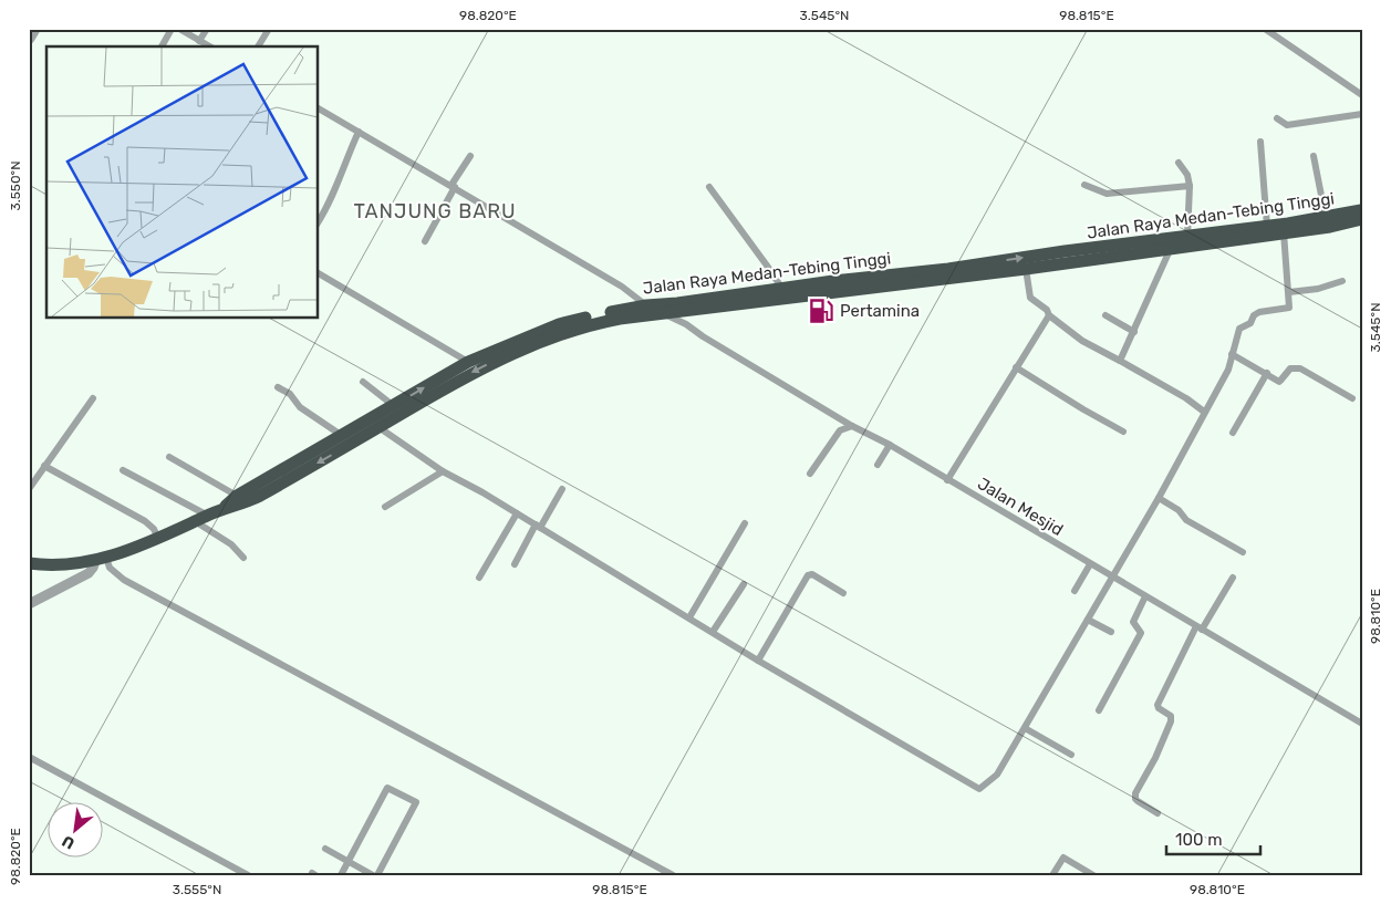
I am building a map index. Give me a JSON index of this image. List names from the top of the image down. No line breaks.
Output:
{"streets":{"highway":["Jalan Raya Medan-Tebing Tinggi"],"street":["Jalan Mesjid"]},"crossings":[["Jalan Raya Medan-Tebing Tinggi","Jalan Mesjid"]],"districts":["TANJUNG BARU"],"places":{"fuel station":["Pertamina"]},"scale_bar":"100 m","north":"bottom left","coordinates":["98.820°E","3.545°N","98.815°E","3.550°N","98.810°E","3.555°N"]}
